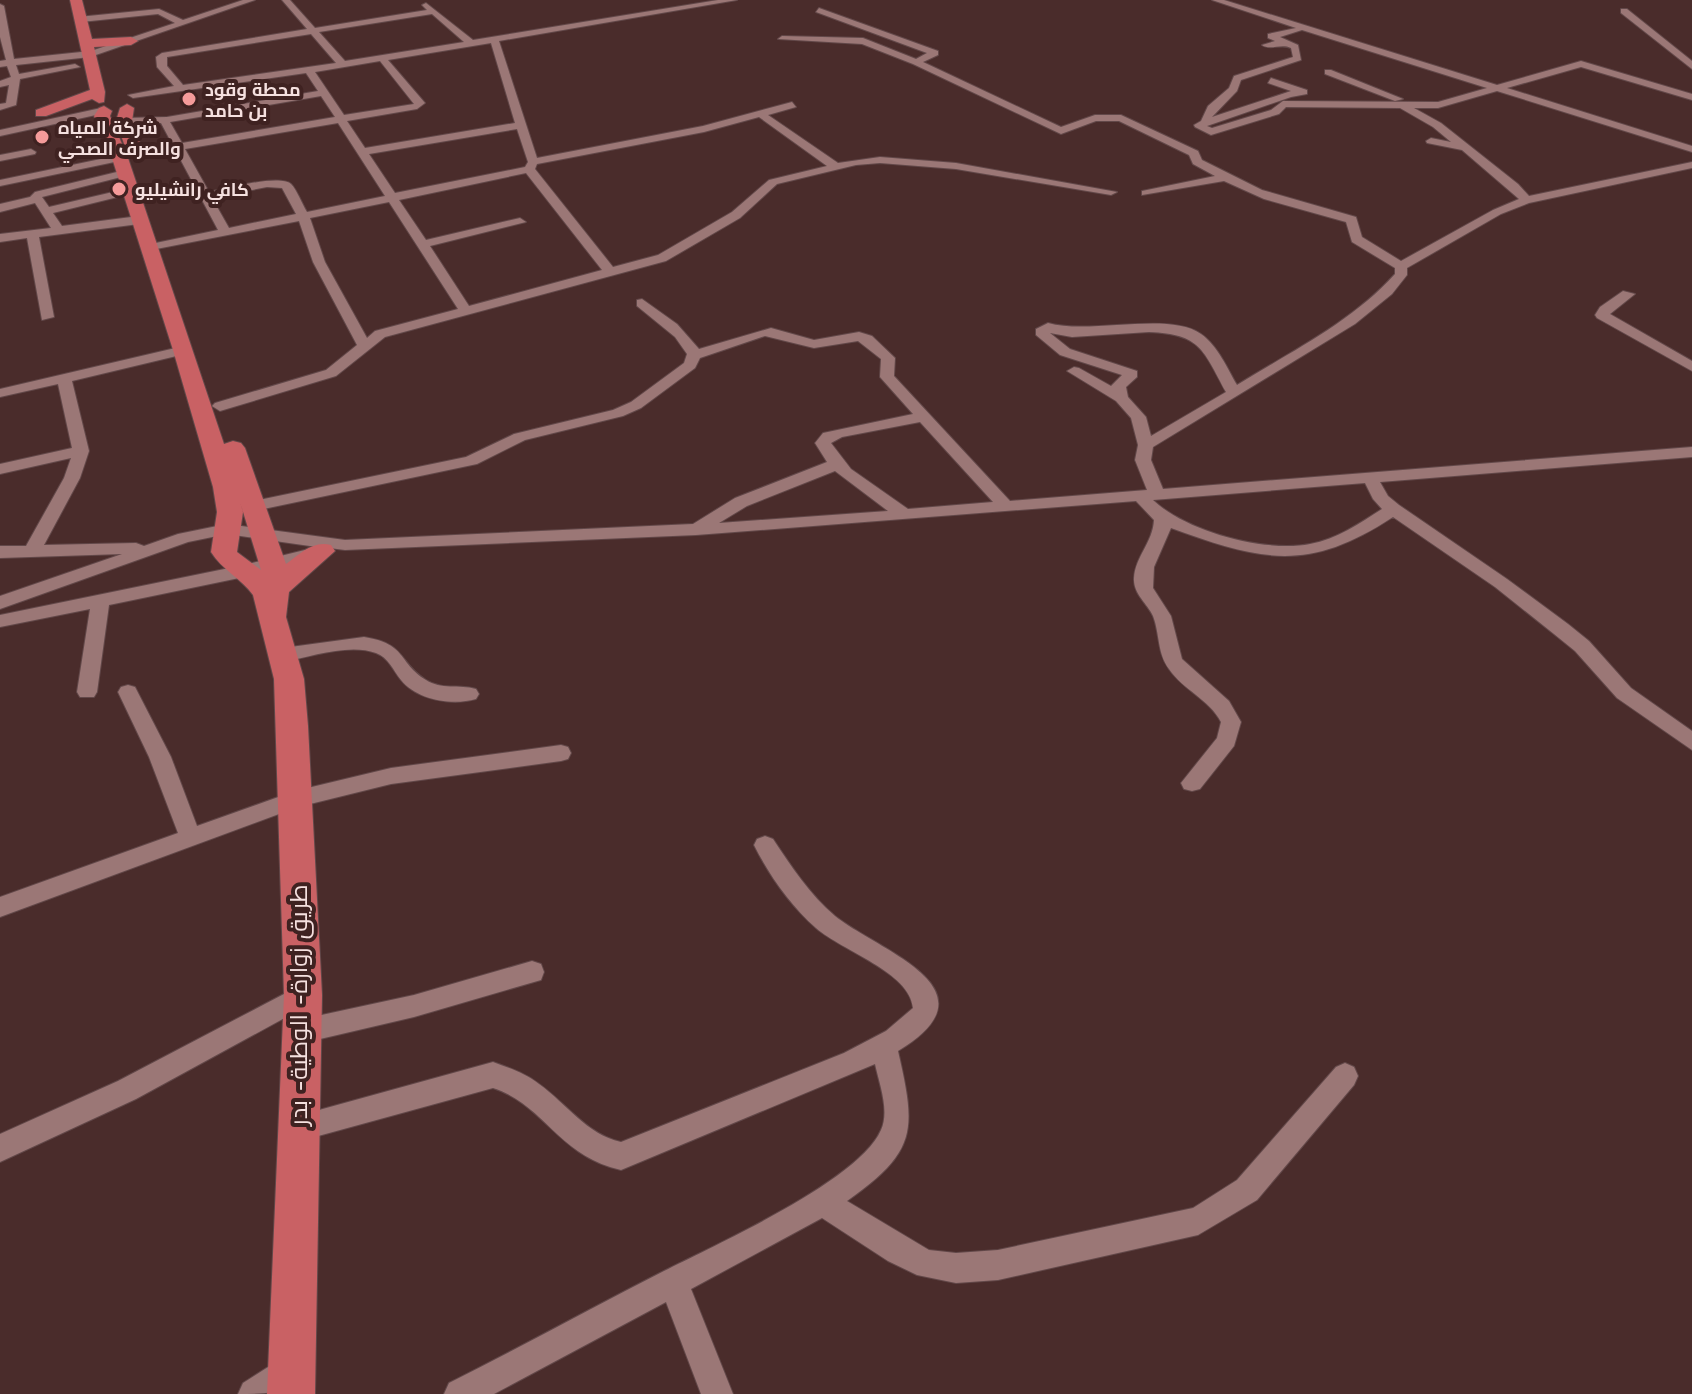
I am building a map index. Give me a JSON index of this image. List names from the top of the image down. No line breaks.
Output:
{"streets":{"highway":["طريق زوارة- الوطية- بدر"]},"places":["محطة وقود بن حامد","شركة المياه والصرف الصحي","كافي رانشيليو"]}
